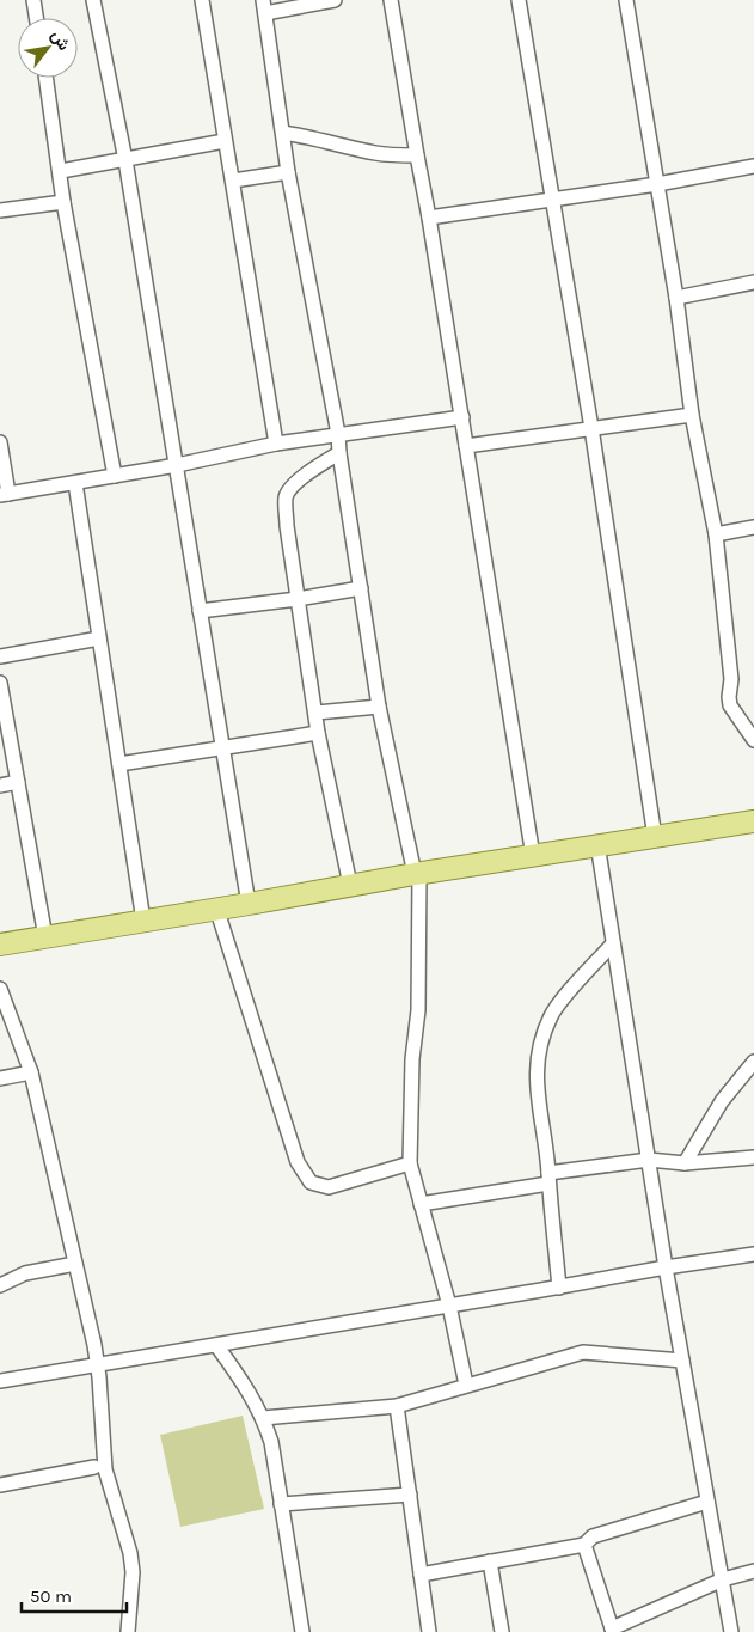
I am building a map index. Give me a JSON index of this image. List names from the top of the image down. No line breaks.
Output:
{"scale_bar":"50 m","north":"top right"}
